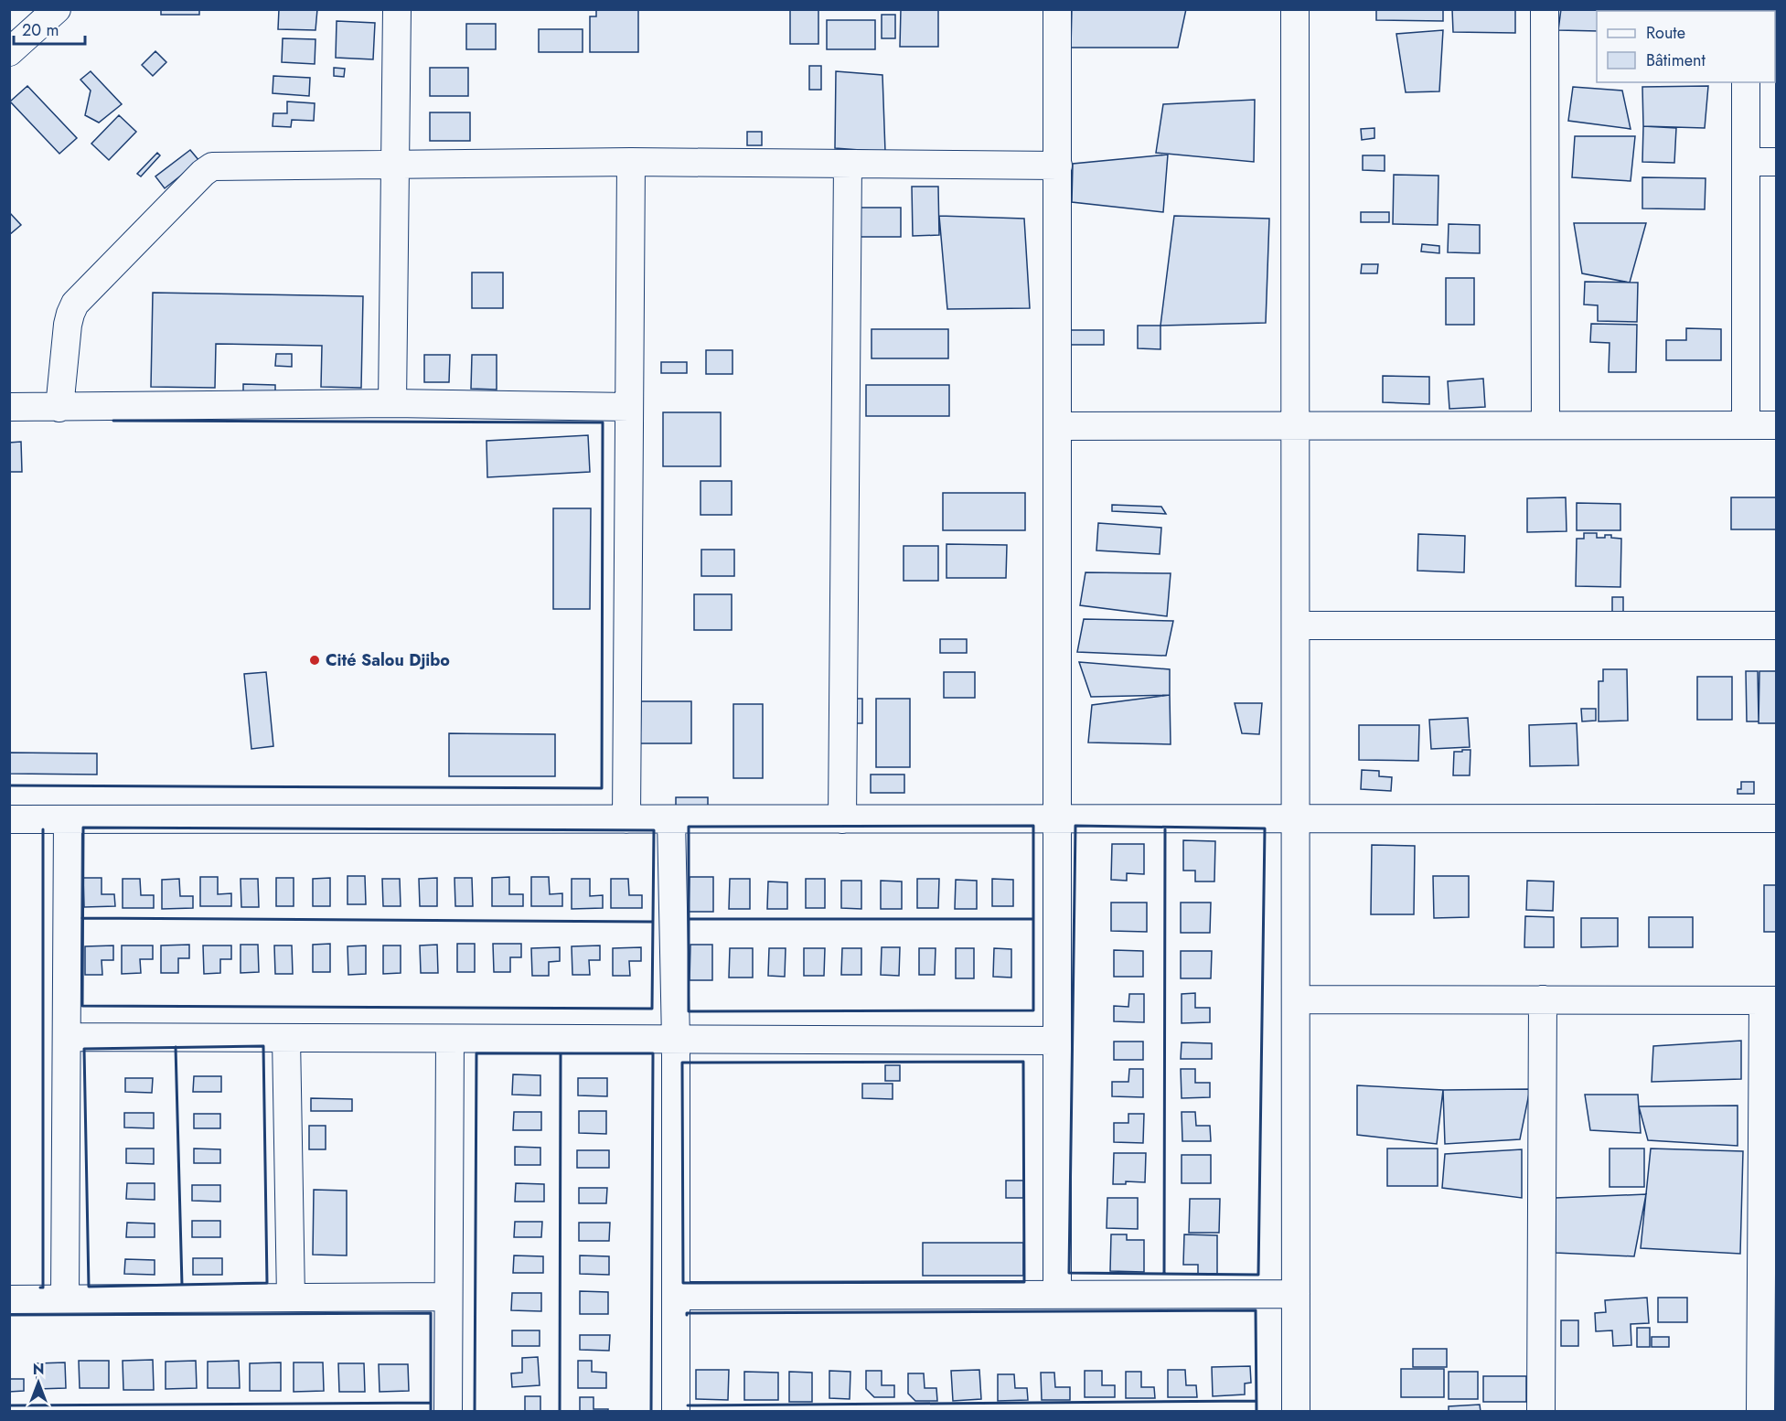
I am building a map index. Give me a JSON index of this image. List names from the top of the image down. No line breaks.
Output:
{"places":["Cité Salou Djibo"],"legend":["Route","Bâtiment"],"scale_bar":"20 m","north":"top"}
